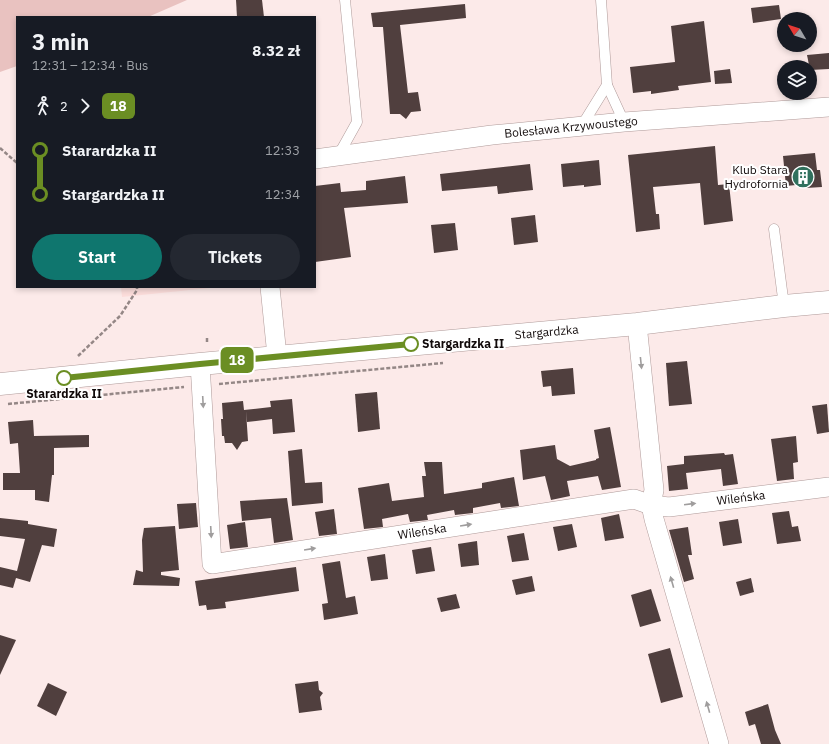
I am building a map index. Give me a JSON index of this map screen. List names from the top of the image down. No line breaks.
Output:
{"streets":{"street":["Bolesława Krzywoustego","Stargardzka","Wileńska"]},"crossings":[["Stargardzka","Wileńska"]],"places":{"building":["Klub Stara Hydrofornia"],"other":["Stargardzka II","Starardzka II"]},"lines":["bus line 18"],"north":"top left","page":{"on_map":"18","heading":["3 min","12:31 – 12:34 · Bus","8.32 zł"],"legs":["2","18"],"list":[{"name":"Starardzka II","value":"12:33"},{"name":"Stargardzka II","value":"12:34"}],"buttons":["Start","Tickets"]}}
